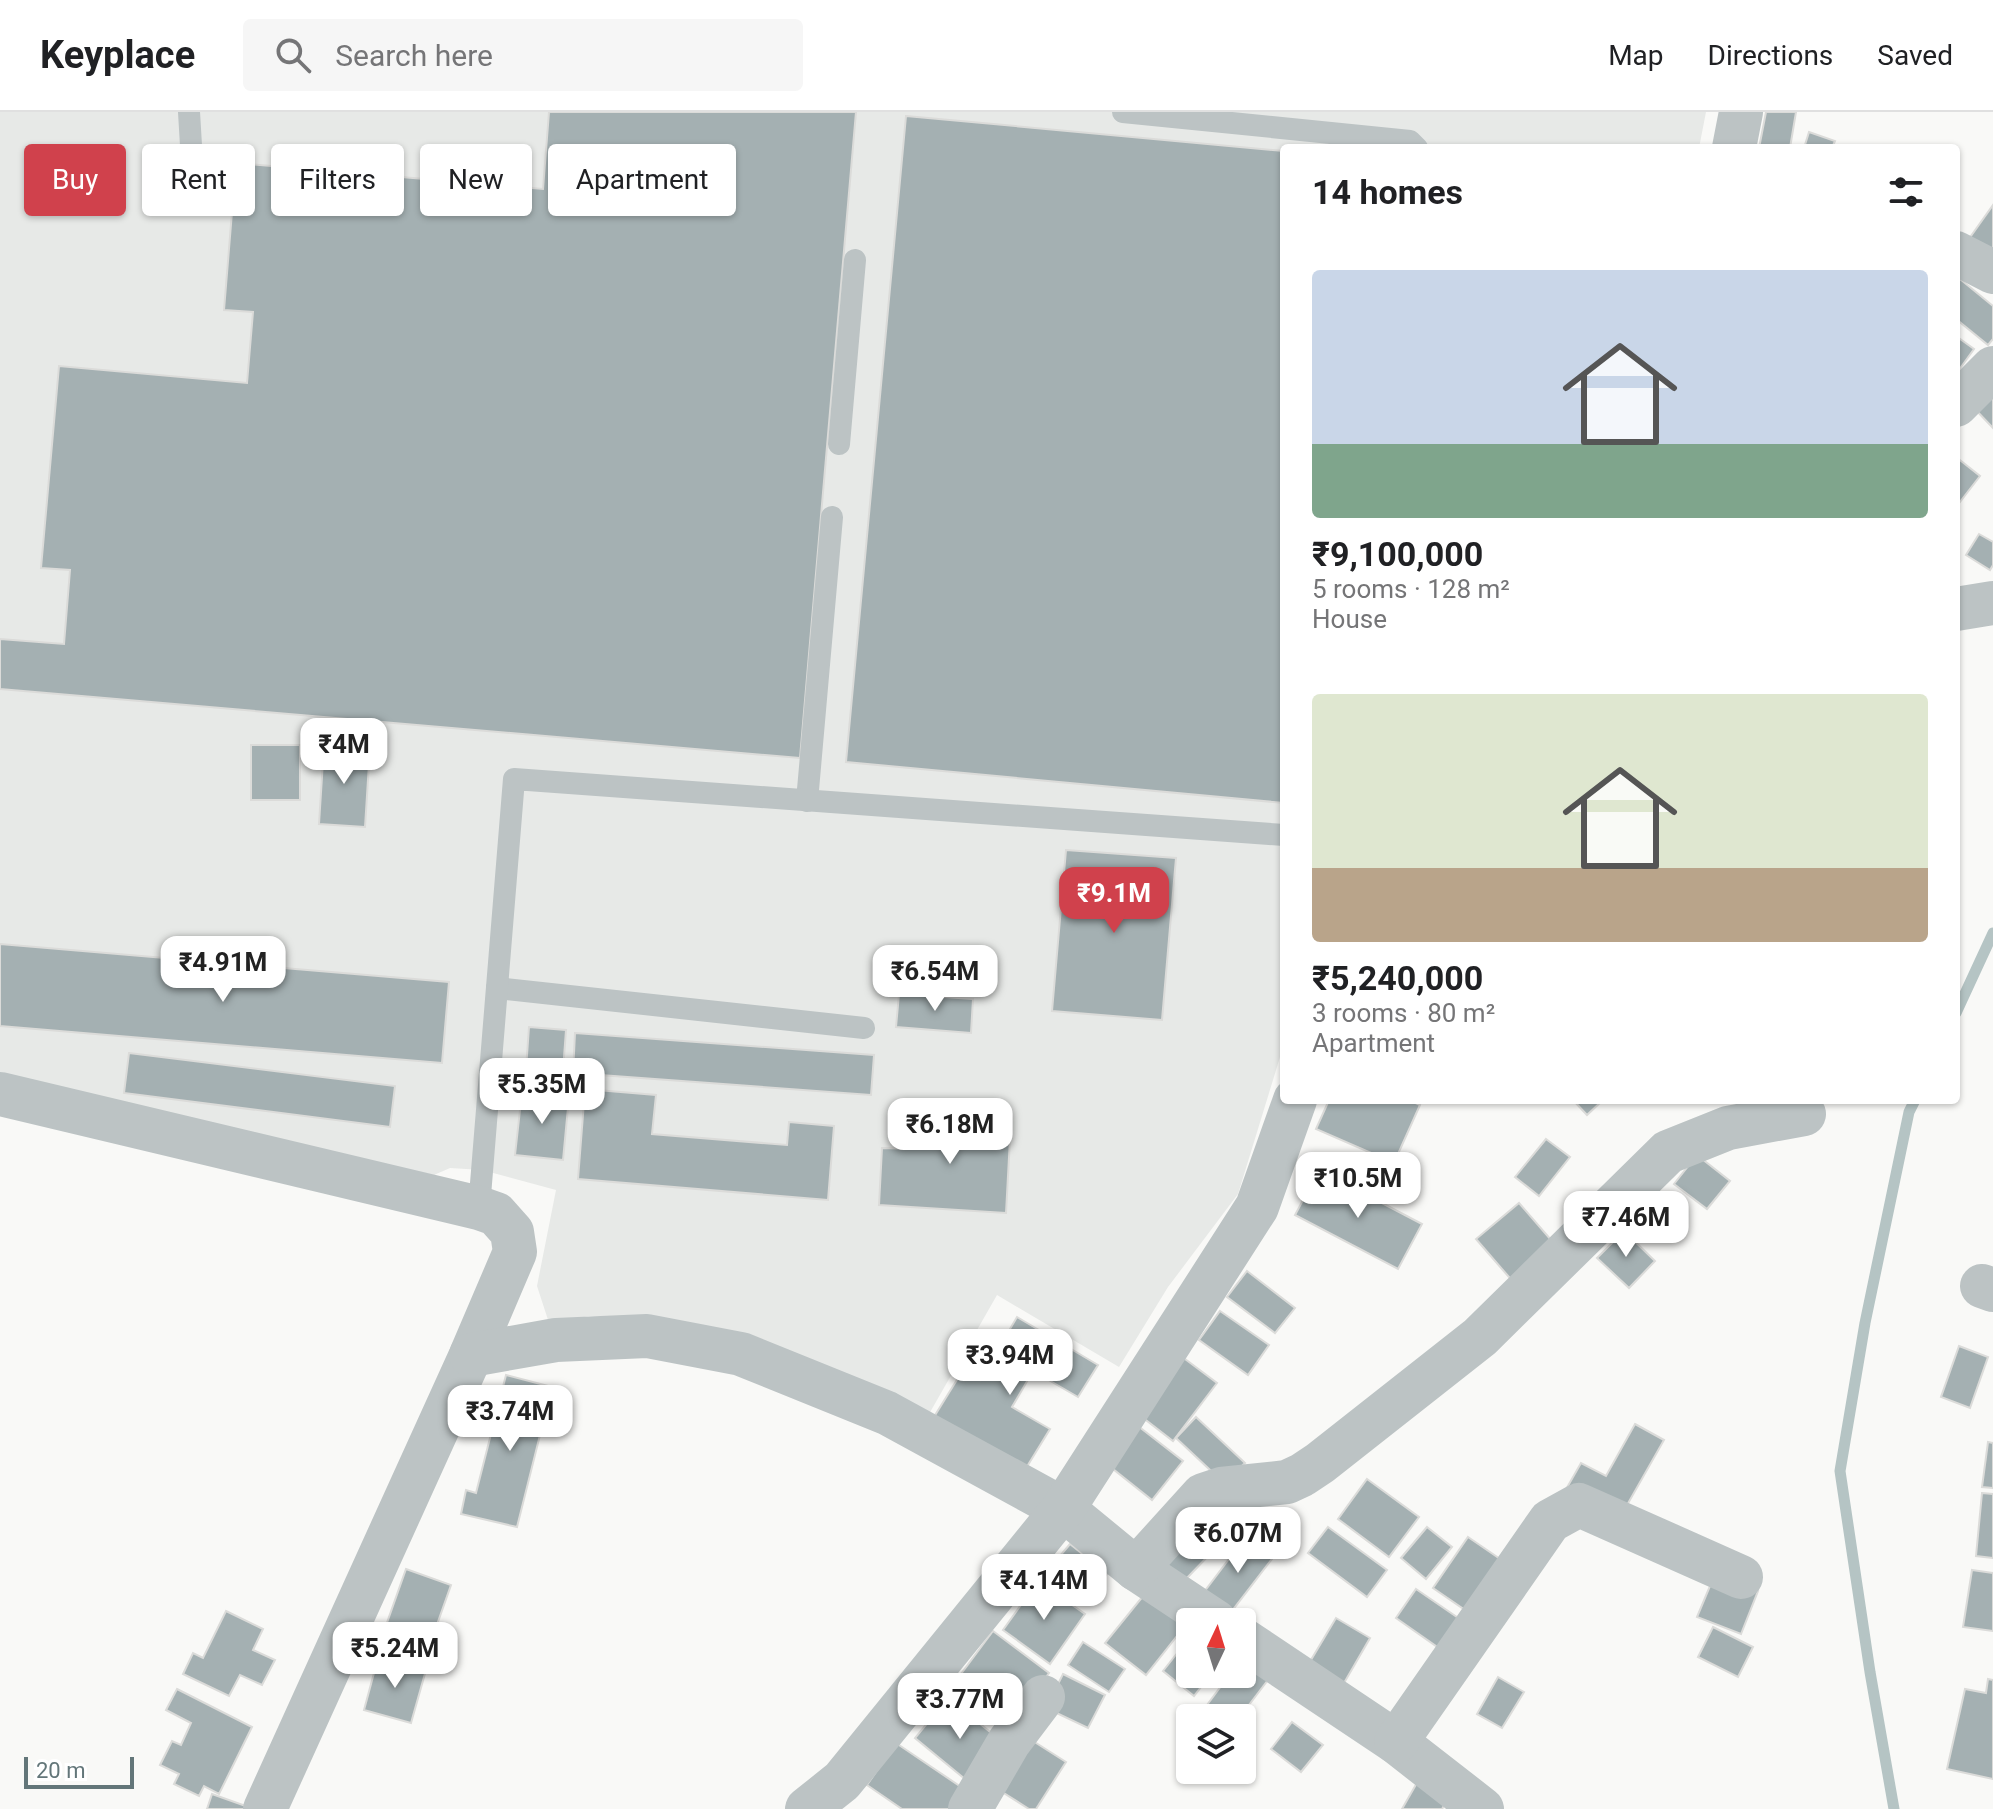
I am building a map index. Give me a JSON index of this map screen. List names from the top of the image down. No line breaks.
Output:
{"scale_bar":"20 m","north":"top","page":{"header":"Keyplace","search":"Search here","nav":["Map","Directions","Saved"],"chip":["Buy","Rent","Filters","New","Apartment"],"heading":"14 homes","list":[{"name":"₹9,100,000","note":"5 rooms · 128 m² · House"},{"name":"₹5,240,000","note":"3 rooms · 80 m² · Apartment"}],"price":["₹4M","₹9.1M","₹4.91M","₹6.54M","₹5.35M","₹6.18M","₹10.5M","₹7.46M","₹3.94M","₹3.74M","₹6.07M","₹4.14M","₹5.24M","₹3.77M"],"scale":"20 m"}}
